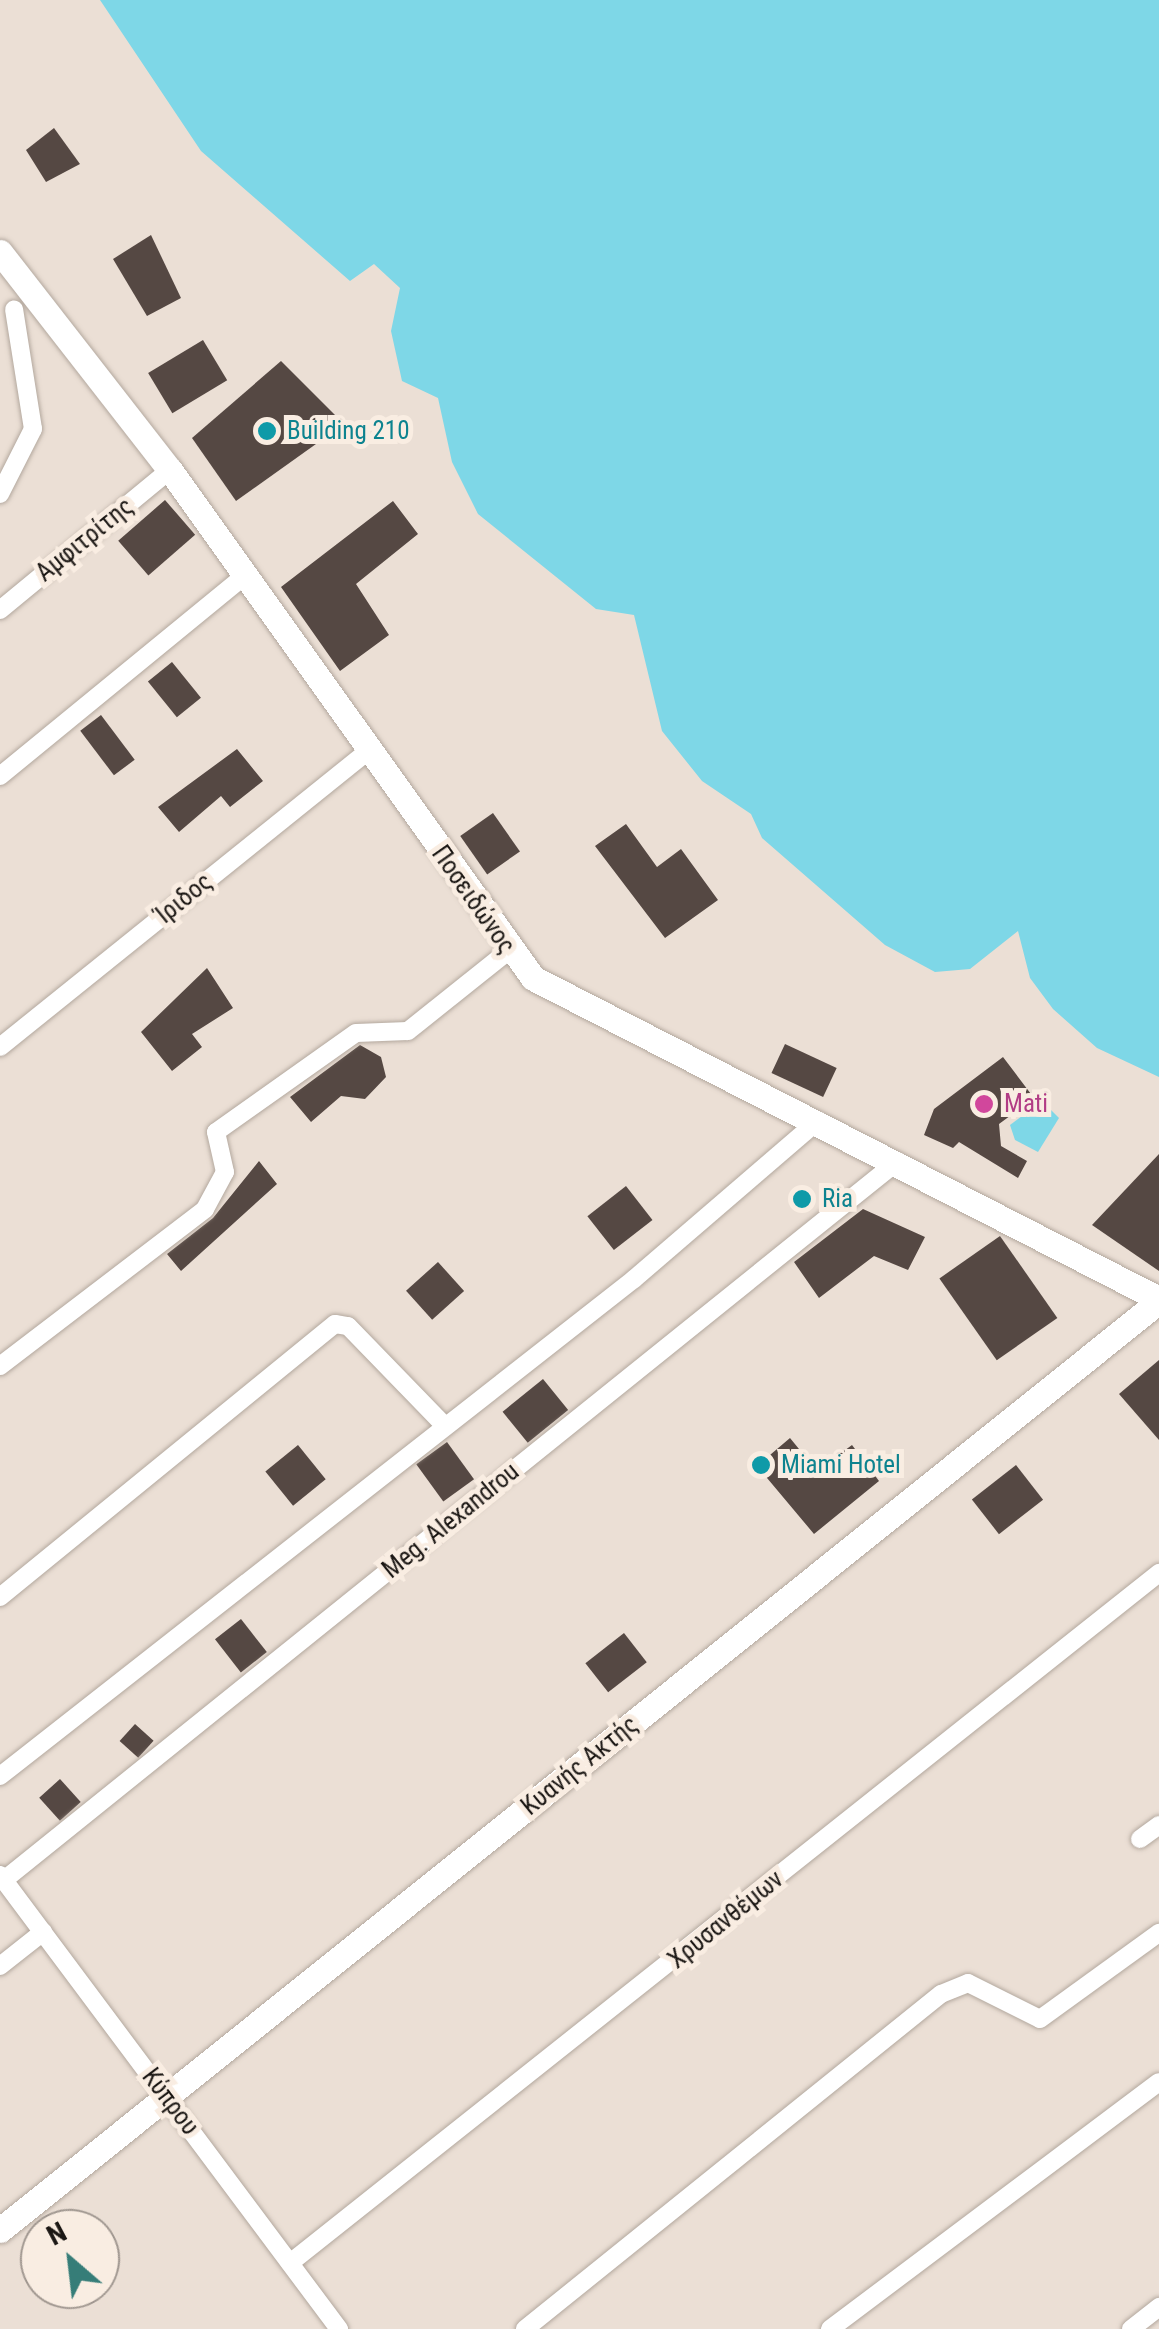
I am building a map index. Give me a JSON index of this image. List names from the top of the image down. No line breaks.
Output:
{"streets":{"street":["Αμφιτρίτης","Ίριδος","Ποσειδώνος","Meg. Alexandrou","Κυανής Ακτής","Χρυσανθέμων","Κύπρου"]},"crossings":[["Αμφιτρίτης","Ποσειδώνος"],["Ίριδος","Ποσειδώνος"],["Ποσειδώνος","Meg. Alexandrou"],["Ποσειδώνος","Κυανής Ακτής"],["Meg. Alexandrou","Κύπρου"],["Κυανής Ακτής","Κύπρου"],["Χρυσανθέμων","Κύπρου"]],"places":["Building 210","Mati","Ria","Miami Hotel"],"north":"top left"}
